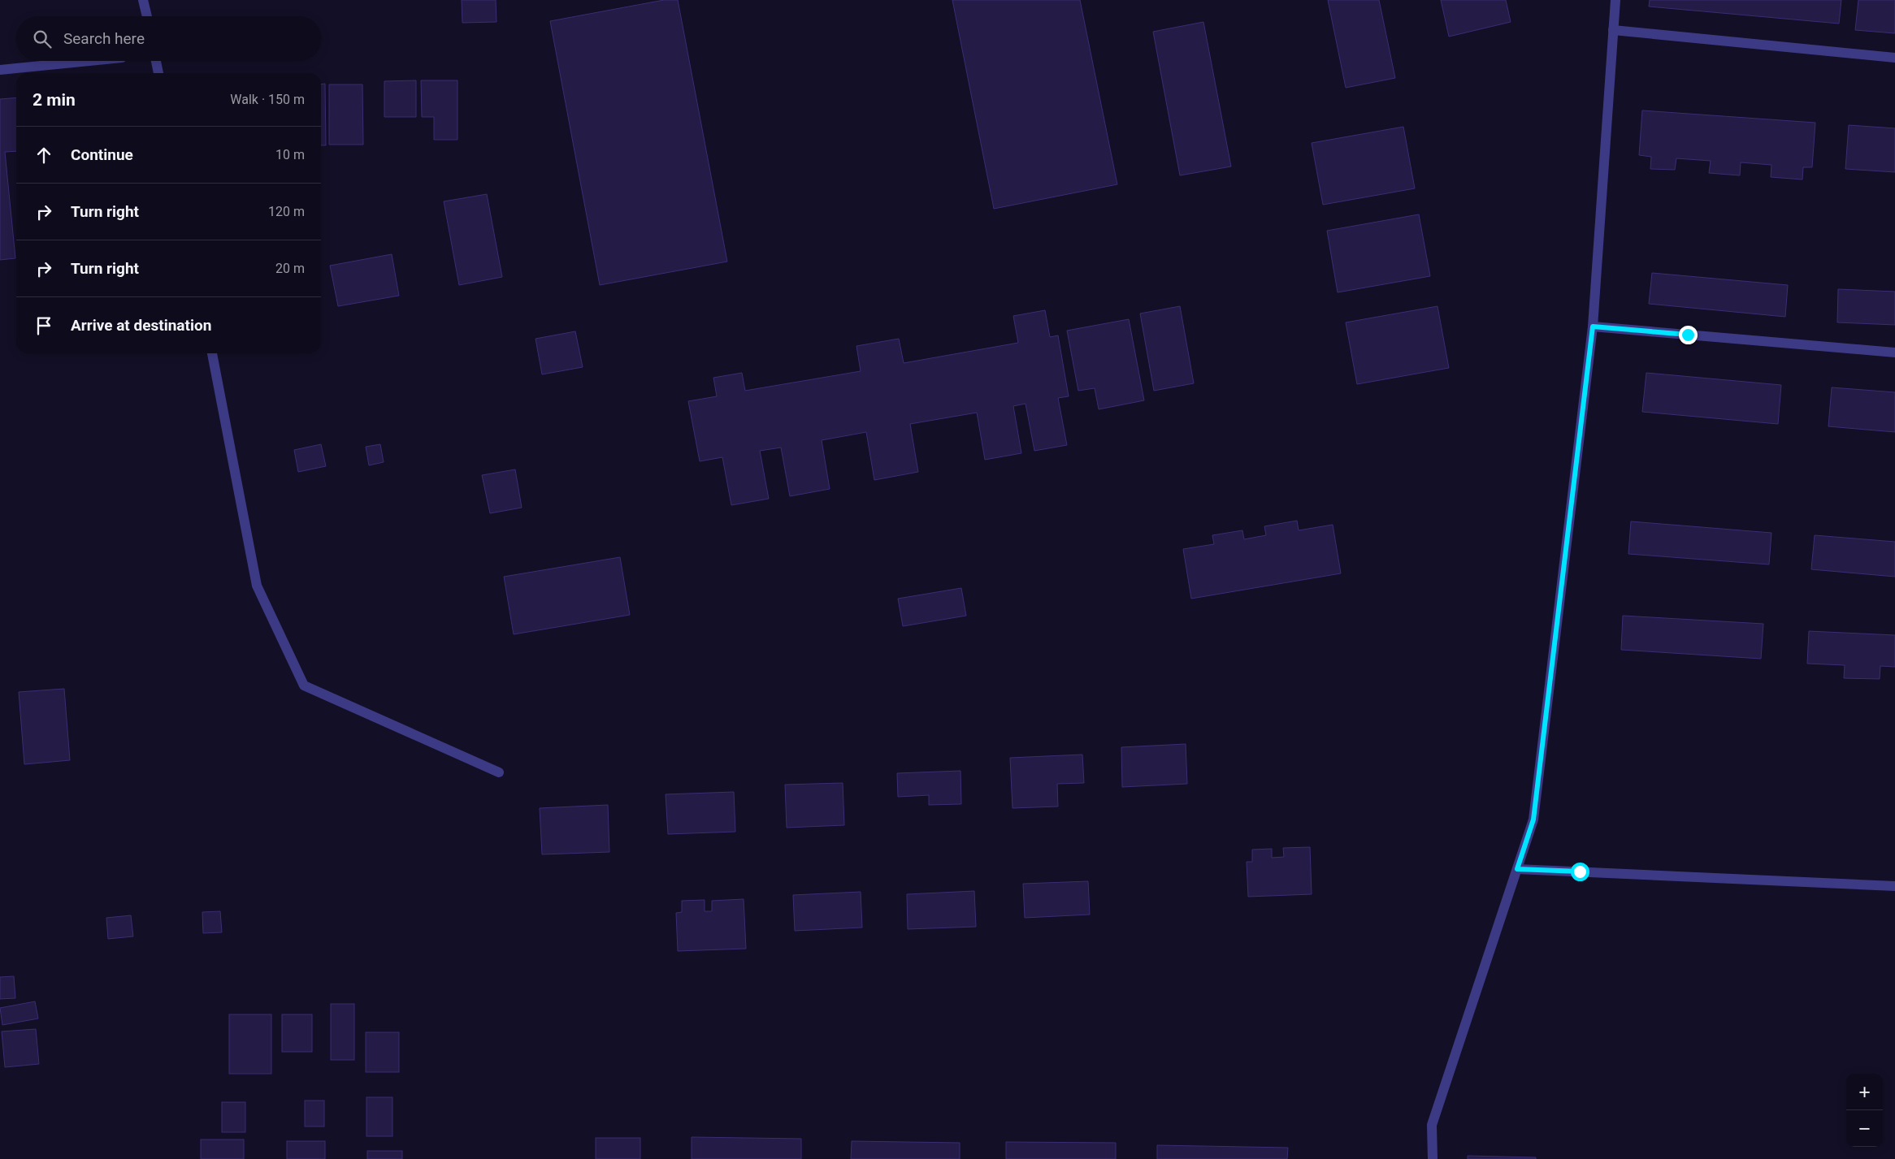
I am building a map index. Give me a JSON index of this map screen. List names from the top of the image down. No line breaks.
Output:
{"page":{"search":"Search here","heading":["2 min","Walk · 150 m"],"list":[["Continue","10 m"],["Turn right","120 m"],["Turn right","20 m"],"Arrive at destination"],"map_buttons":["+","−"]}}
